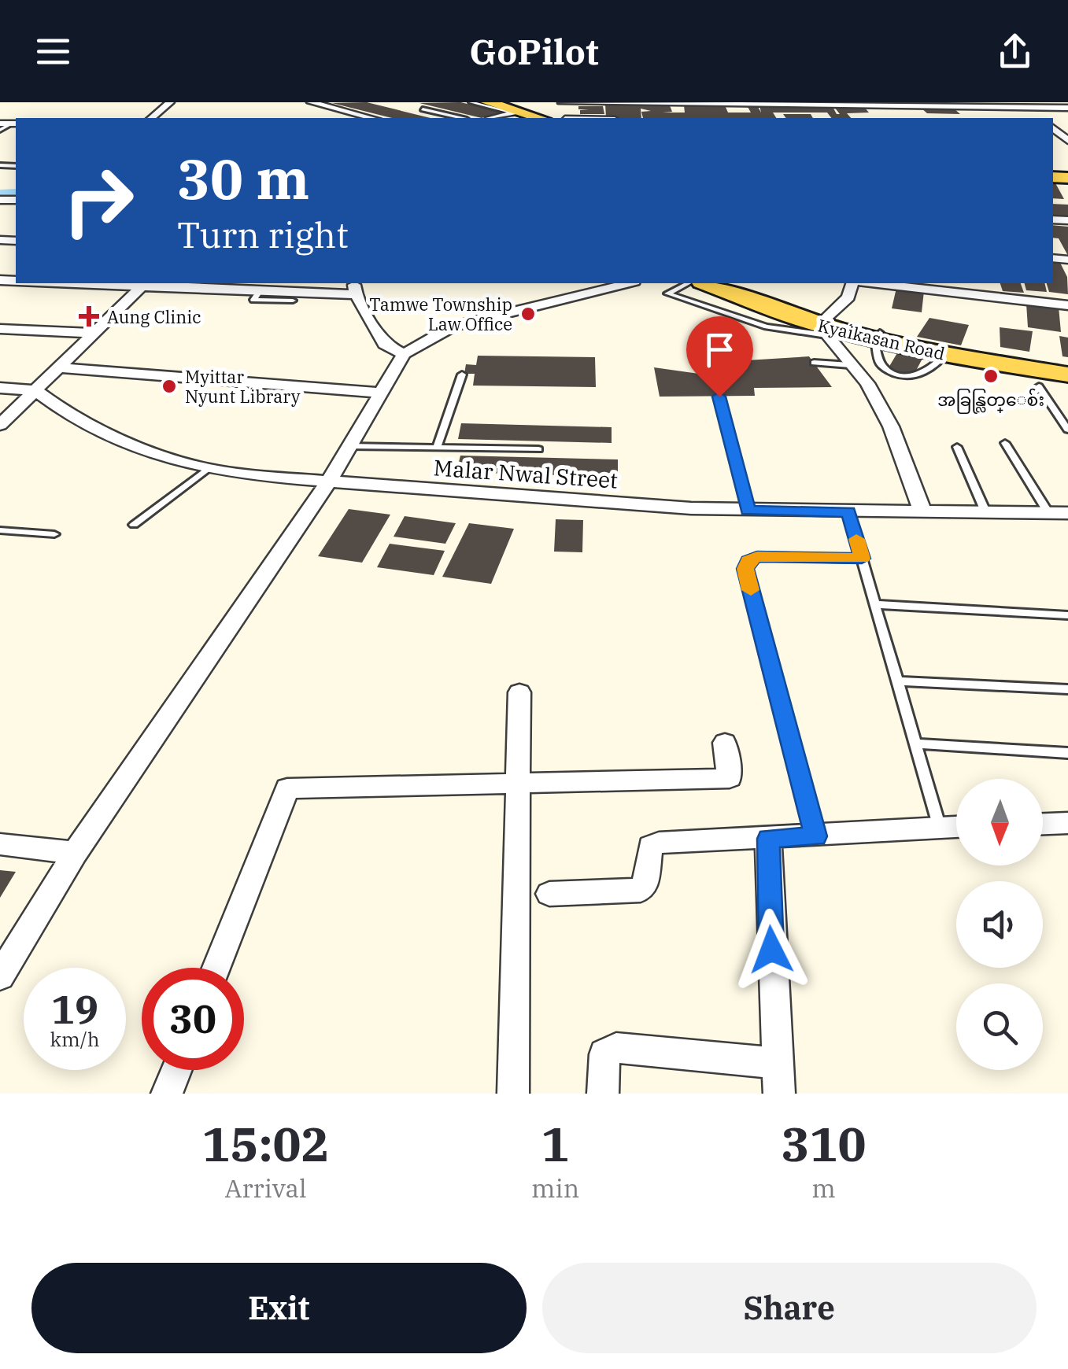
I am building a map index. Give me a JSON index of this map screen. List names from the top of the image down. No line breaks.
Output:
{"streets":{"main road":["Kyaikasan Road"],"street":["Malar Nwal Street"]},"places":{"other":["Tamwe Township Law Office","အခြန္လြတ္ေစ်း","Myittar Nyunt Library"],"health":["Aung Clinic"]},"north":"bottom","page":{"header":"GoPilot","turn":["30 m","Turn right"],"speed":"19 km/h","limit":"30","eta":["15:02","Arrival","1","min","310","m"],"buttons":["Exit","Share"]}}
